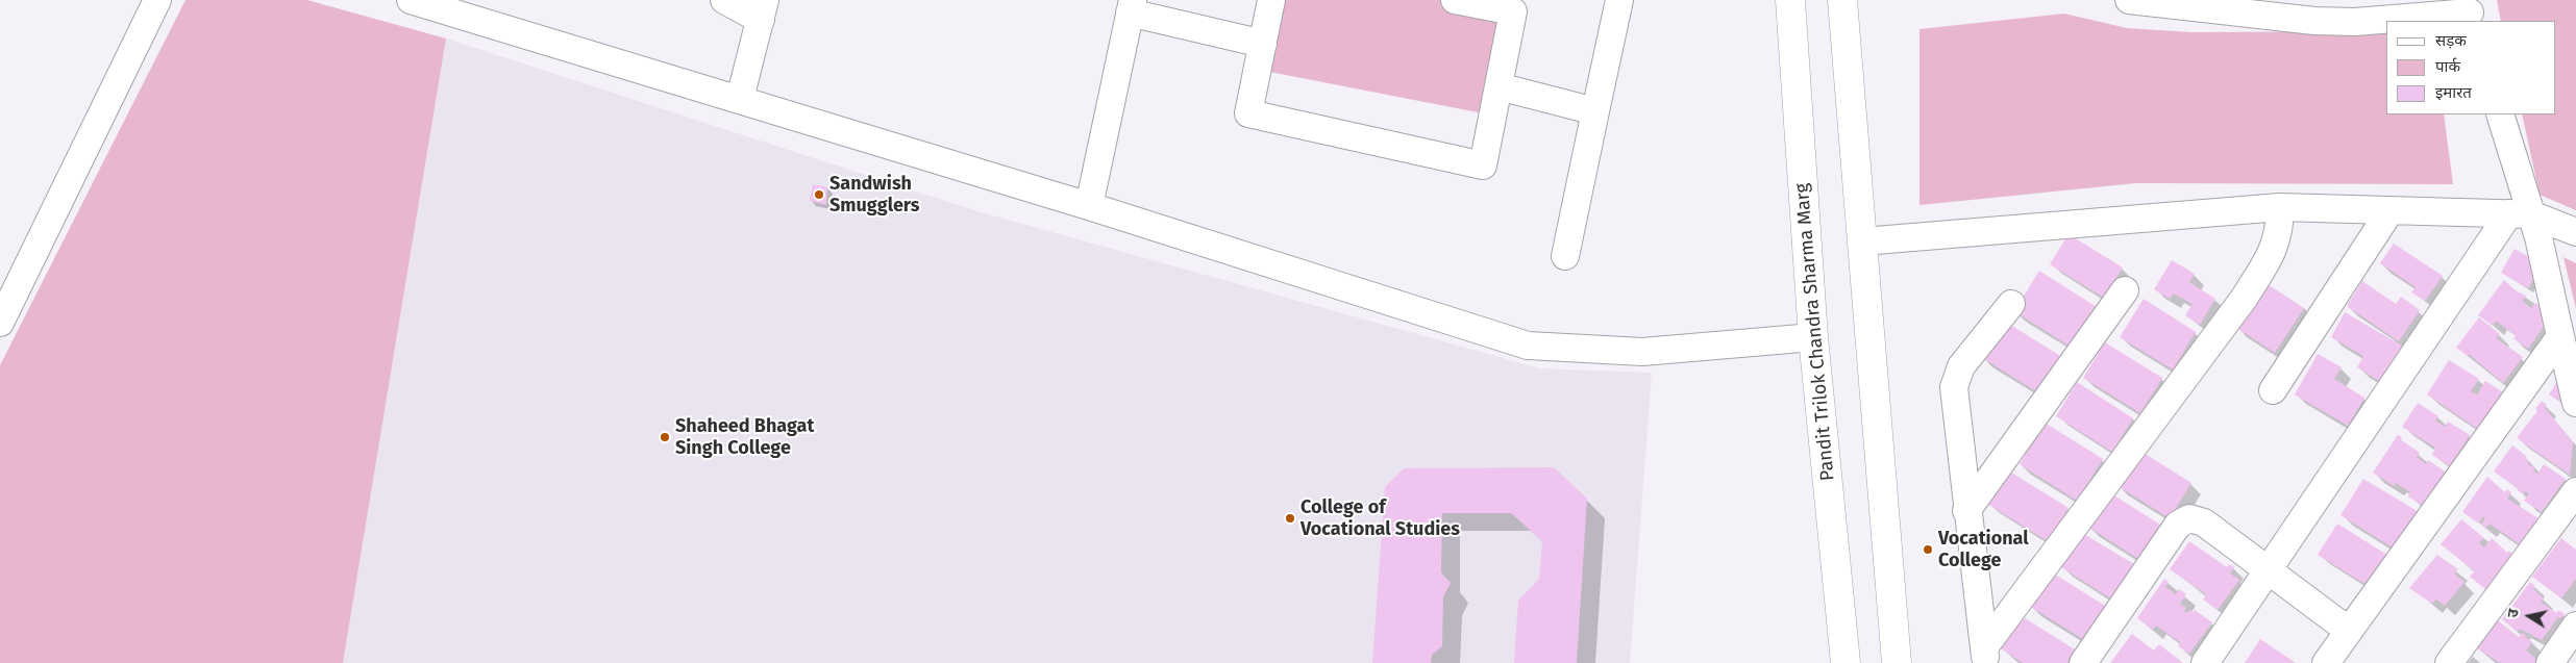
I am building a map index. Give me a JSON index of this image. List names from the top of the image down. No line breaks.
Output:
{"streets":{"main road":["Pandit Trilok Chandra Sharma Marg"]},"places":["Sandwish Smugglers","Shaheed Bhagat Singh College","College of Vocational Studies","Vocational College"],"legend":["सड़क","पार्क","इमारत"],"north":"left"}
